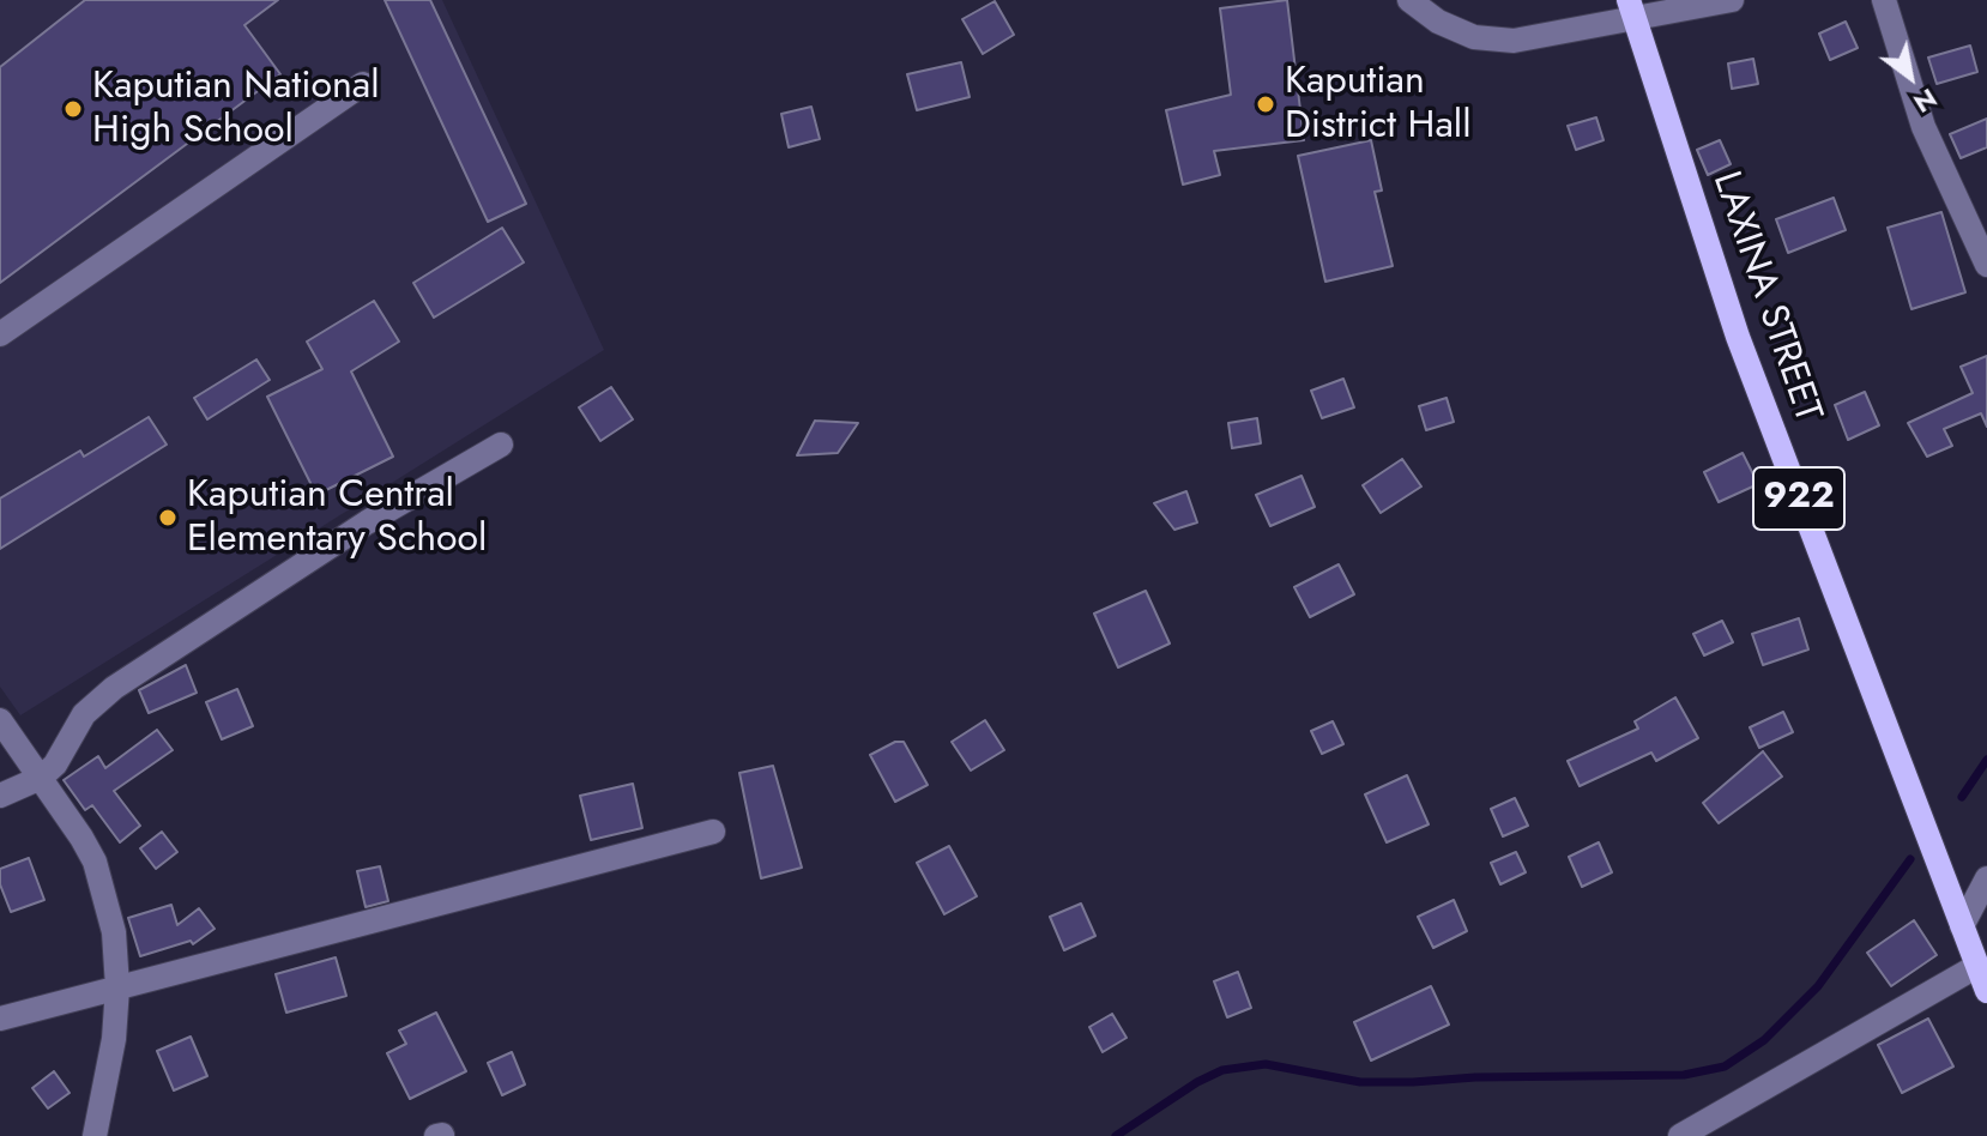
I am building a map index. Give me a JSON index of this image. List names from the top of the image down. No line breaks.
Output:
{"streets":{"main road":["LAXINA STREET","922"]},"places":["Kaputian District Hall","Kaputian National High School","Kaputian Central Elementary School"],"north":"bottom right"}
